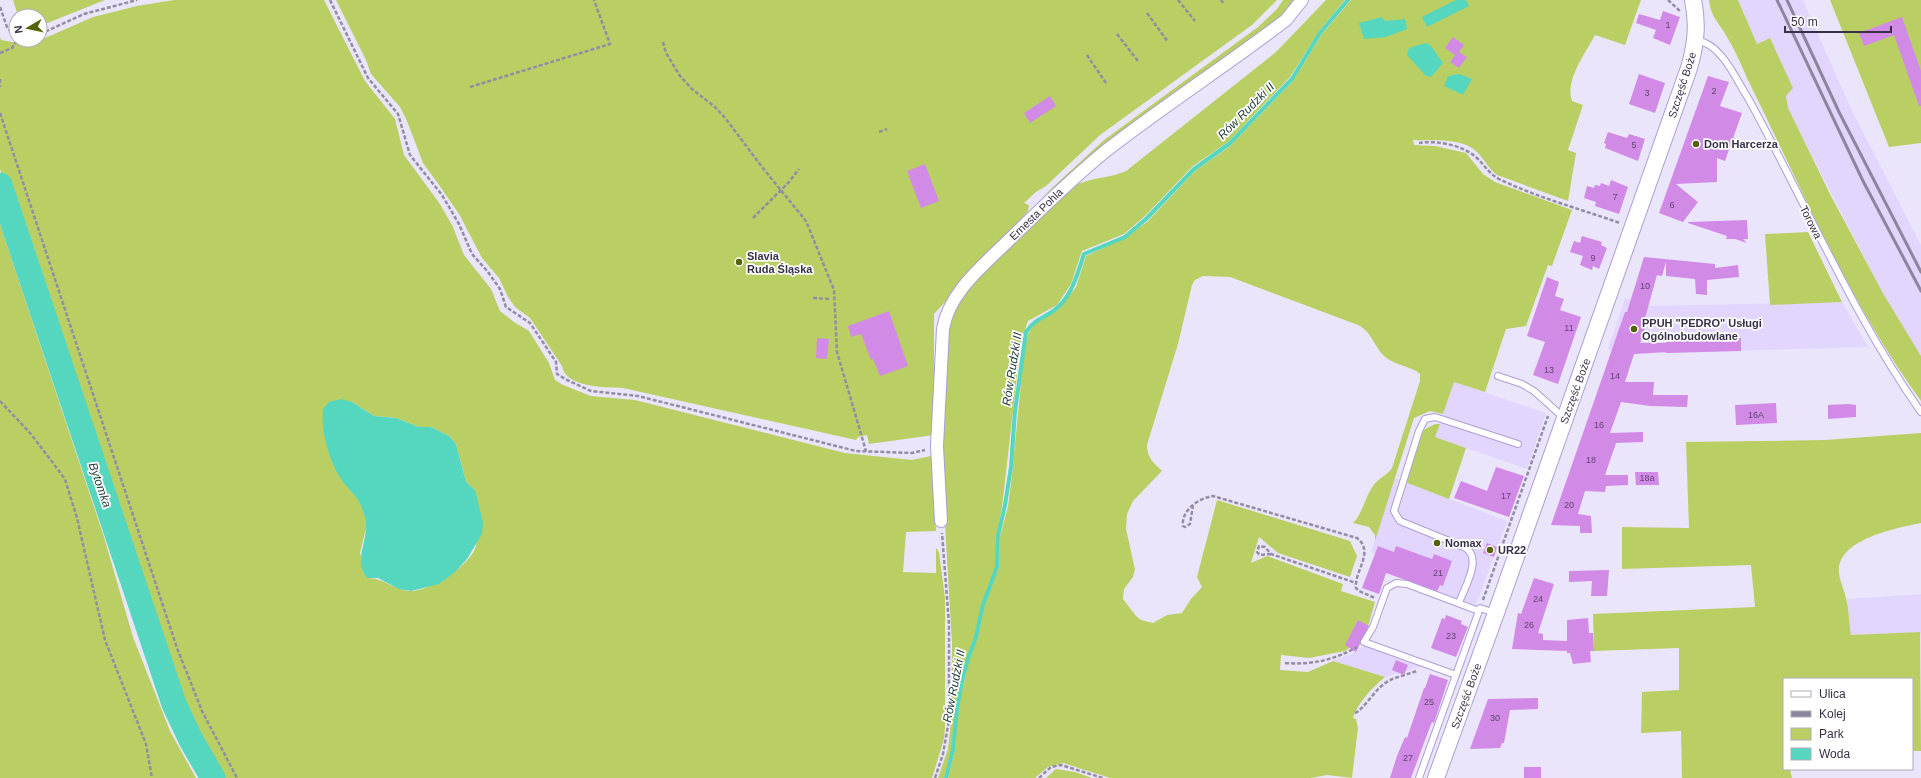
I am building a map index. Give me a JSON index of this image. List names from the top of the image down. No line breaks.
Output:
{"streets":{"street":["Szczęść Boże","Ernesta Pohla"],"lane":["Torowa"]},"crossings":[["Szczęść Boże","Torowa"]],"water":["Rów Rudzki II","Bytomka"],"places":["Dom Harcerza","Slavia Ruda Śląska","PPUH \"PEDRO\" Usługi Ogólnobudowlane","Nomax","UR22"],"house_numbers":["1","2","3","5","7","6","9","10","11","13","14","16A","16","18","18a","17","20","21","24","26","23","25","30","27"],"legend":["Ulica","Kolej","Park","Woda"],"scale_bar":"50 m","north":"left"}
